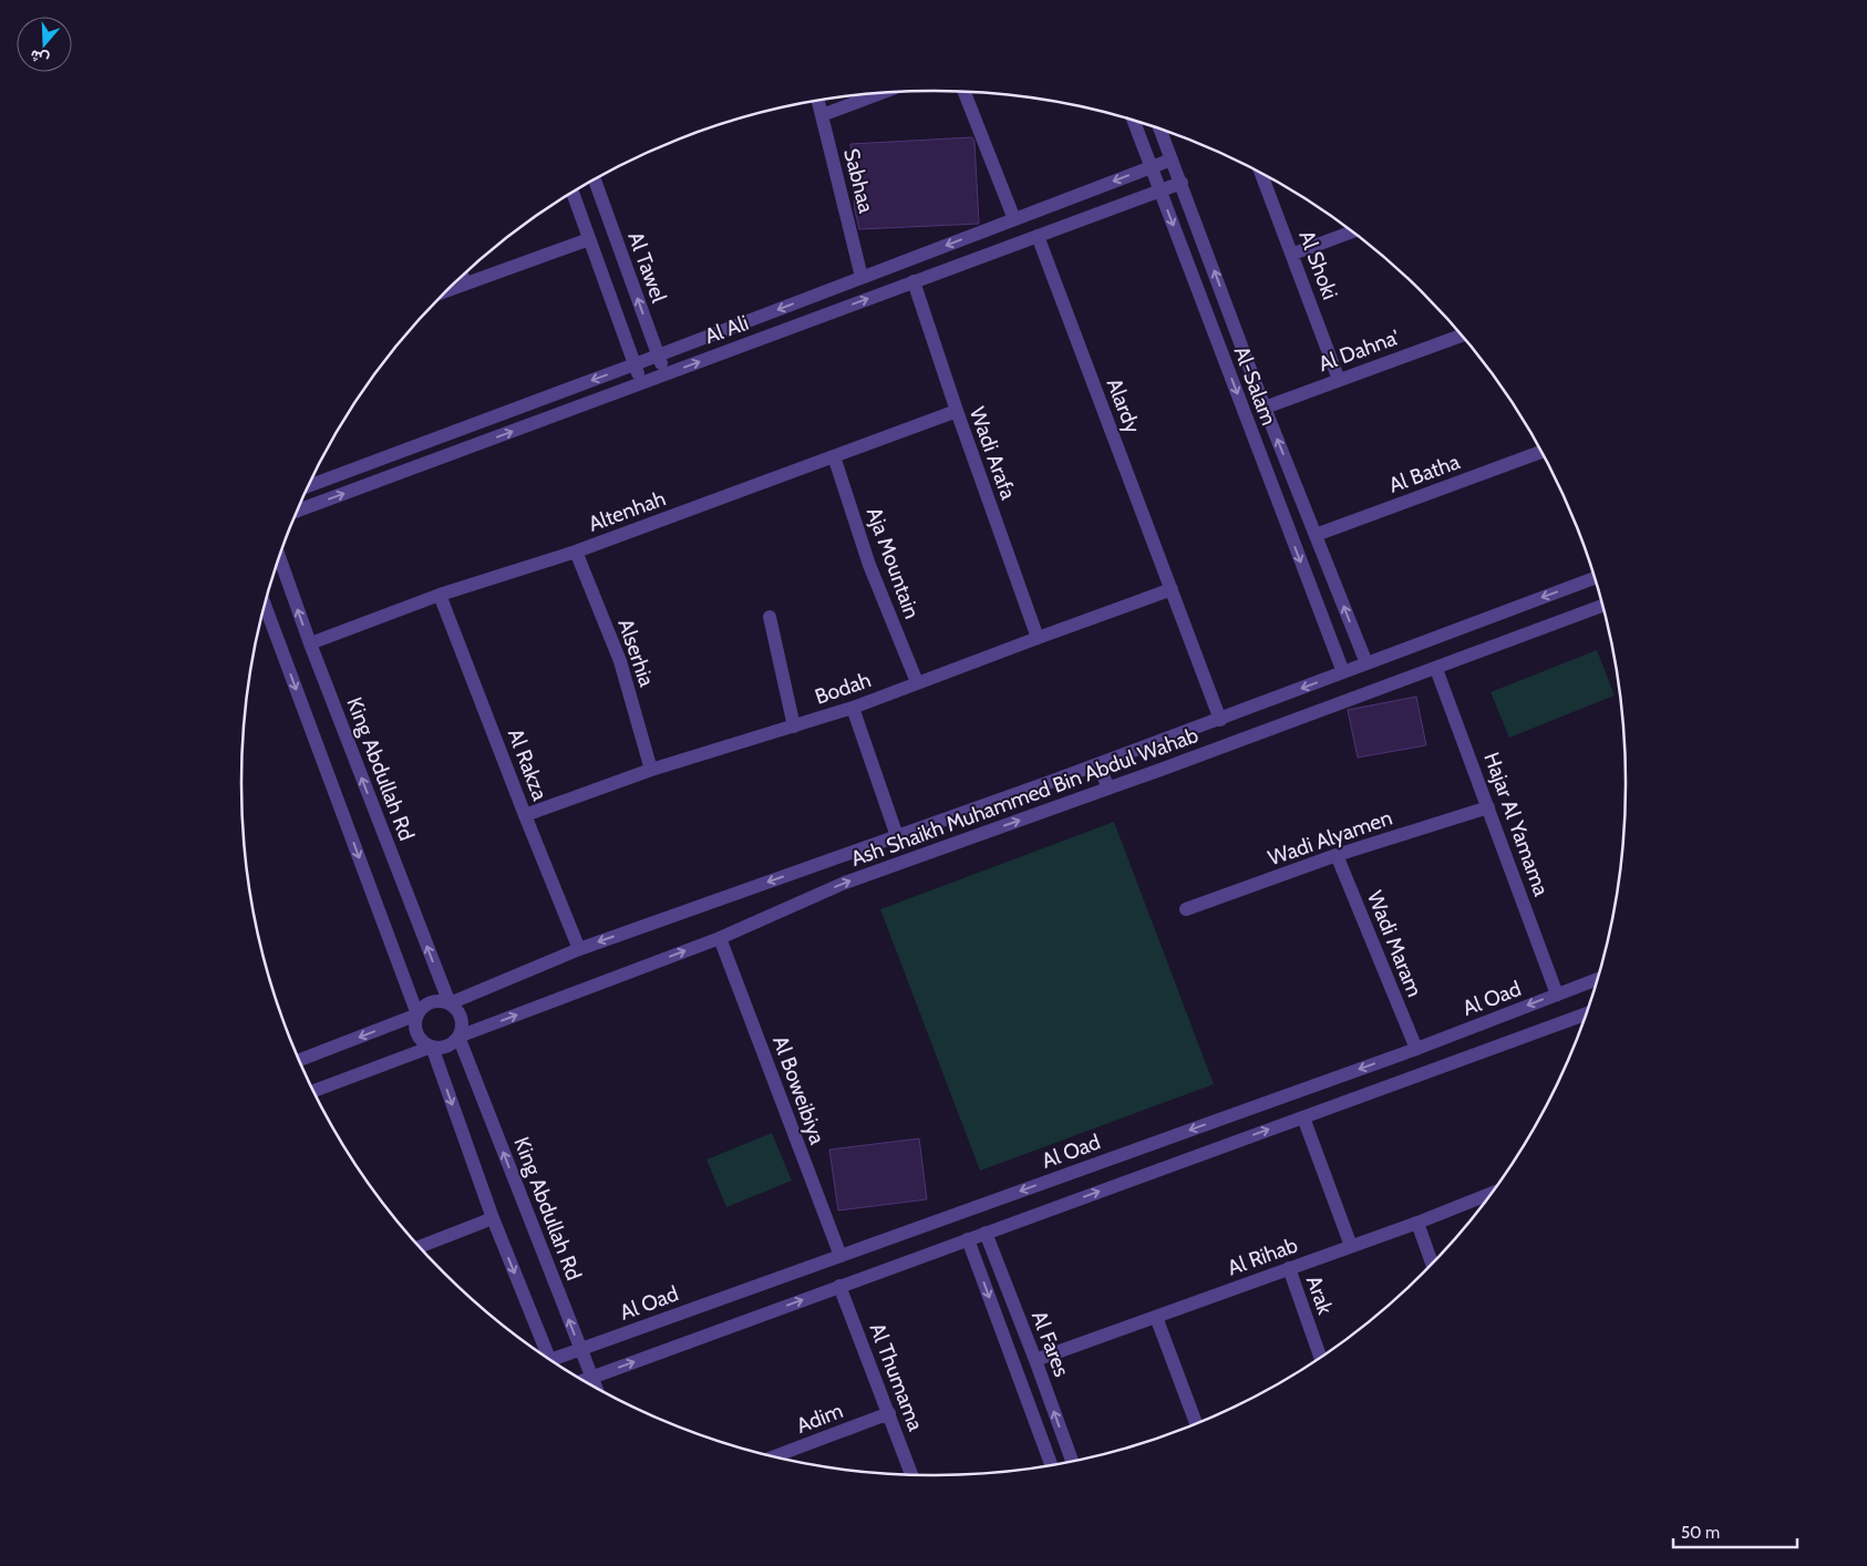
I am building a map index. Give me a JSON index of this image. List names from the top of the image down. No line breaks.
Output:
{"streets":{"street":["Sabhaa","Al Shoki","Al Tawel","Al Ali","Al Dahna'","Al-Salam","Alardy","Wadi Arafa","Al Batha","Altenhah","Aja Mountain","Alserhia","Bodah","Al Rakza","King Abdullah Rd","Ash Shaikh Muhammed Bin Abdul Wahab","Hajar Al Yamama","Wadi Alyamen","Wadi Maram","Al Oad","Al Boweibiya","Al Rihab","Arak","Al Fares","Al Thumama","Adim"]},"crossings":[["Sabhaa","Al Ali"],["Al Shoki","Al Dahna'"],["Al Tawel","Al Ali"],["Al Ali","Al-Salam"],["Al Ali","Alardy"],["Al Ali","Wadi Arafa"],["Al Dahna'","Al-Salam"],["Al-Salam","Al Batha"],["Al-Salam","Ash Shaikh Muhammed Bin Abdul Wahab"],["Alardy","Bodah"],["Alardy","Ash Shaikh Muhammed Bin Abdul Wahab"],["Wadi Arafa","Altenhah"],["Wadi Arafa","Bodah"],["Altenhah","Aja Mountain"],["Altenhah","Alserhia"],["Altenhah","Al Rakza"],["Altenhah","King Abdullah Rd"],["Aja Mountain","Bodah"],["Alserhia","Bodah"],["Bodah","Al Rakza"],["Al Rakza","Ash Shaikh Muhammed Bin Abdul Wahab"],["King Abdullah Rd","Ash Shaikh Muhammed Bin Abdul Wahab"],["King Abdullah Rd","Al Oad"],["Ash Shaikh Muhammed Bin Abdul Wahab","Hajar Al Yamama"],["Ash Shaikh Muhammed Bin Abdul Wahab","Al Boweibiya"],["Hajar Al Yamama","Wadi Alyamen"],["Hajar Al Yamama","Al Oad"],["Wadi Alyamen","Wadi Maram"],["Wadi Maram","Al Oad"],["Al Oad","Al Boweibiya"],["Al Rihab","Arak"],["Al Rihab","Al Fares"],["Al Thumama","Adim"]],"scale_bar":"50 m","north":"bottom"}
